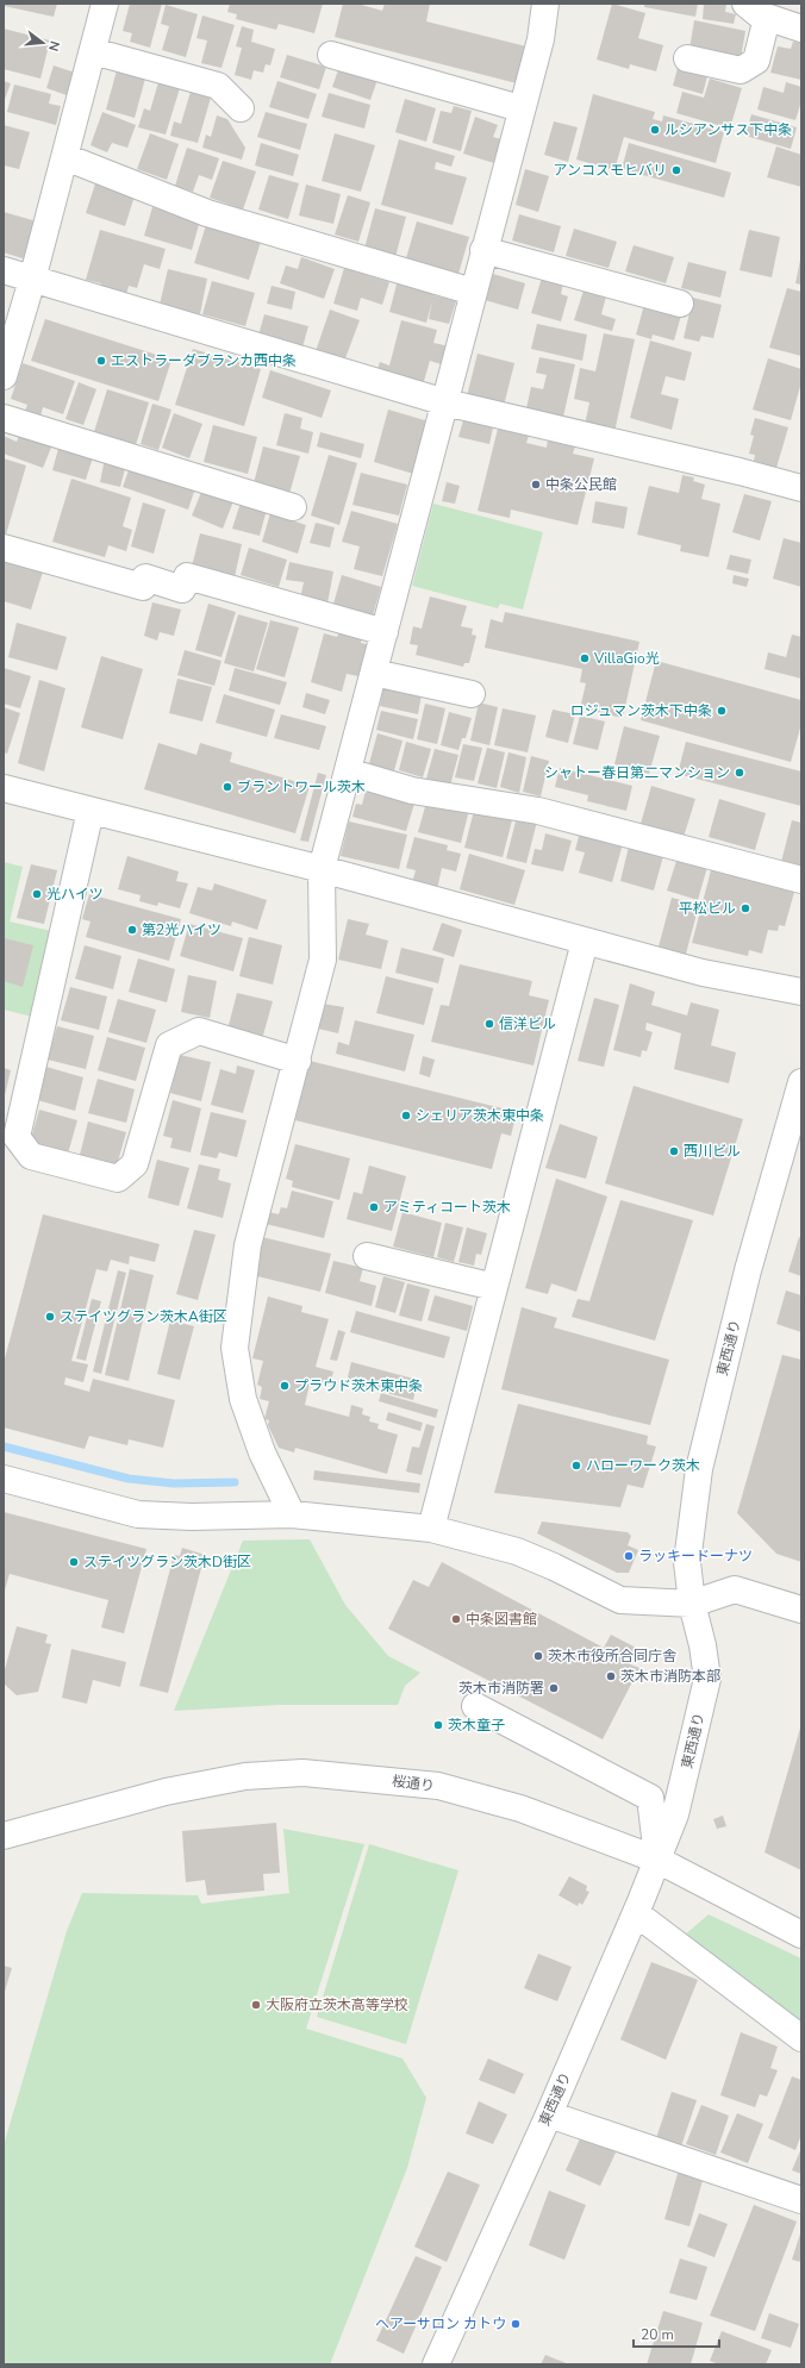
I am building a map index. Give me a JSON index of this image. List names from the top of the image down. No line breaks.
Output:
{"streets":{"street":["東西通り","桜通り"]},"crossings":[["東西通り","桜通り"]],"places":["ルシアンサス下中条","アンコスモヒバリ","エストラーダブランカ西中条","中条公民館","VillaGio光","ロジュマン茨木下中条","シャトー春日第二マンション","ブラントワール茨木","光ハイツ","平松ビル","第2光ハイツ","信洋ビル","シェリア茨木東中条","西川ビル","アミティコート茨木","ステイツグラン茨木A街区","プラウド茨木東中条","ハローワーク茨木","ラッキードーナツ","ステイツグラン茨木D街区","中条図書館","茨木市役所合同庁舎","茨木市消防本部","茨木市消防署","茨木童子","大阪府立茨木高等学校","ヘアーサロン カトウ"],"scale_bar":"20 m","north":"right"}
